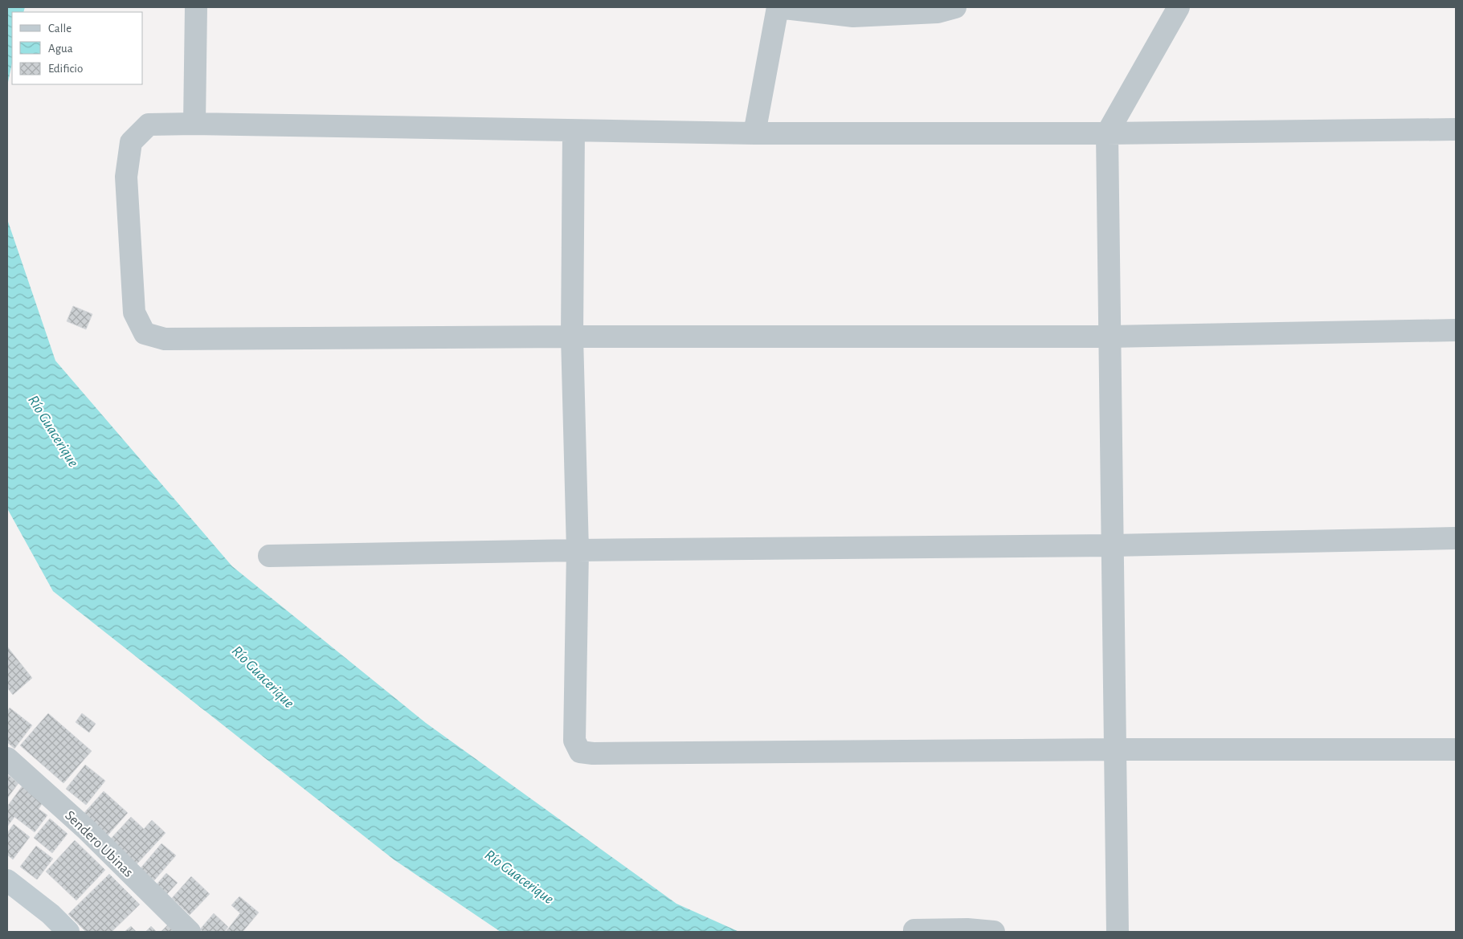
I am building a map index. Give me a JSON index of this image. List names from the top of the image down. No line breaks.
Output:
{"streets":{"street":["Sendero Ubinas"]},"water":["Río Guacerique"],"legend":["Calle","Agua","Edificio"]}
